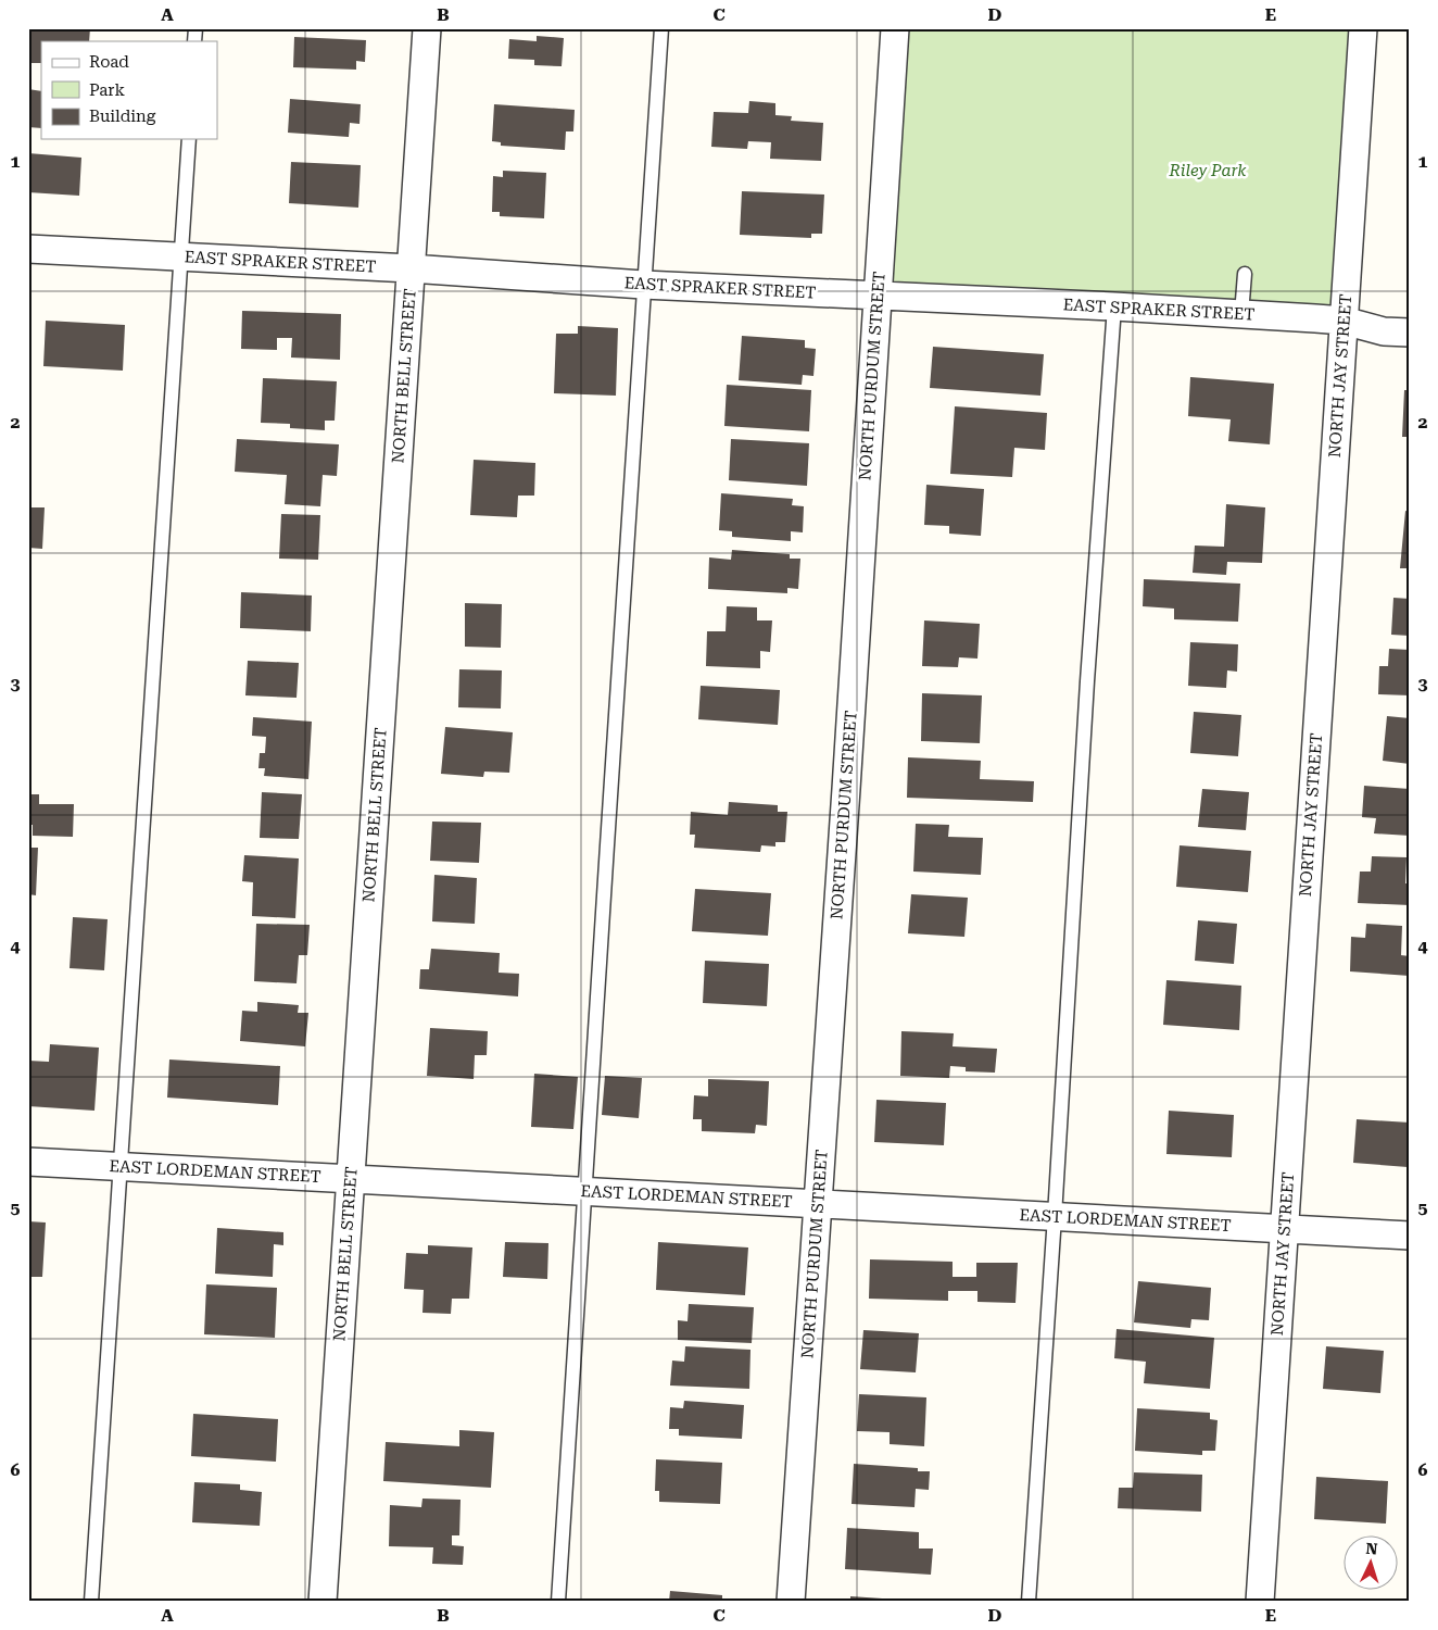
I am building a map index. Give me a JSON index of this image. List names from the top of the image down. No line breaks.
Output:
{"streets":{"street":["EAST SPRAKER STREET","NORTH BELL STREET","NORTH PURDUM STREET","NORTH JAY STREET","EAST LORDEMAN STREET"]},"crossings":[["EAST SPRAKER STREET","NORTH BELL STREET"],["EAST SPRAKER STREET","NORTH PURDUM STREET"],["EAST SPRAKER STREET","NORTH JAY STREET"],["NORTH BELL STREET","EAST LORDEMAN STREET"],["NORTH PURDUM STREET","EAST LORDEMAN STREET"],["NORTH JAY STREET","EAST LORDEMAN STREET"]],"parks":["Riley Park"],"legend":["Road","Park","Building"],"north":"top","grid":{"columns":["A","B","C","D","E"],"rows":["1","2","3","4","5","6"]}}
